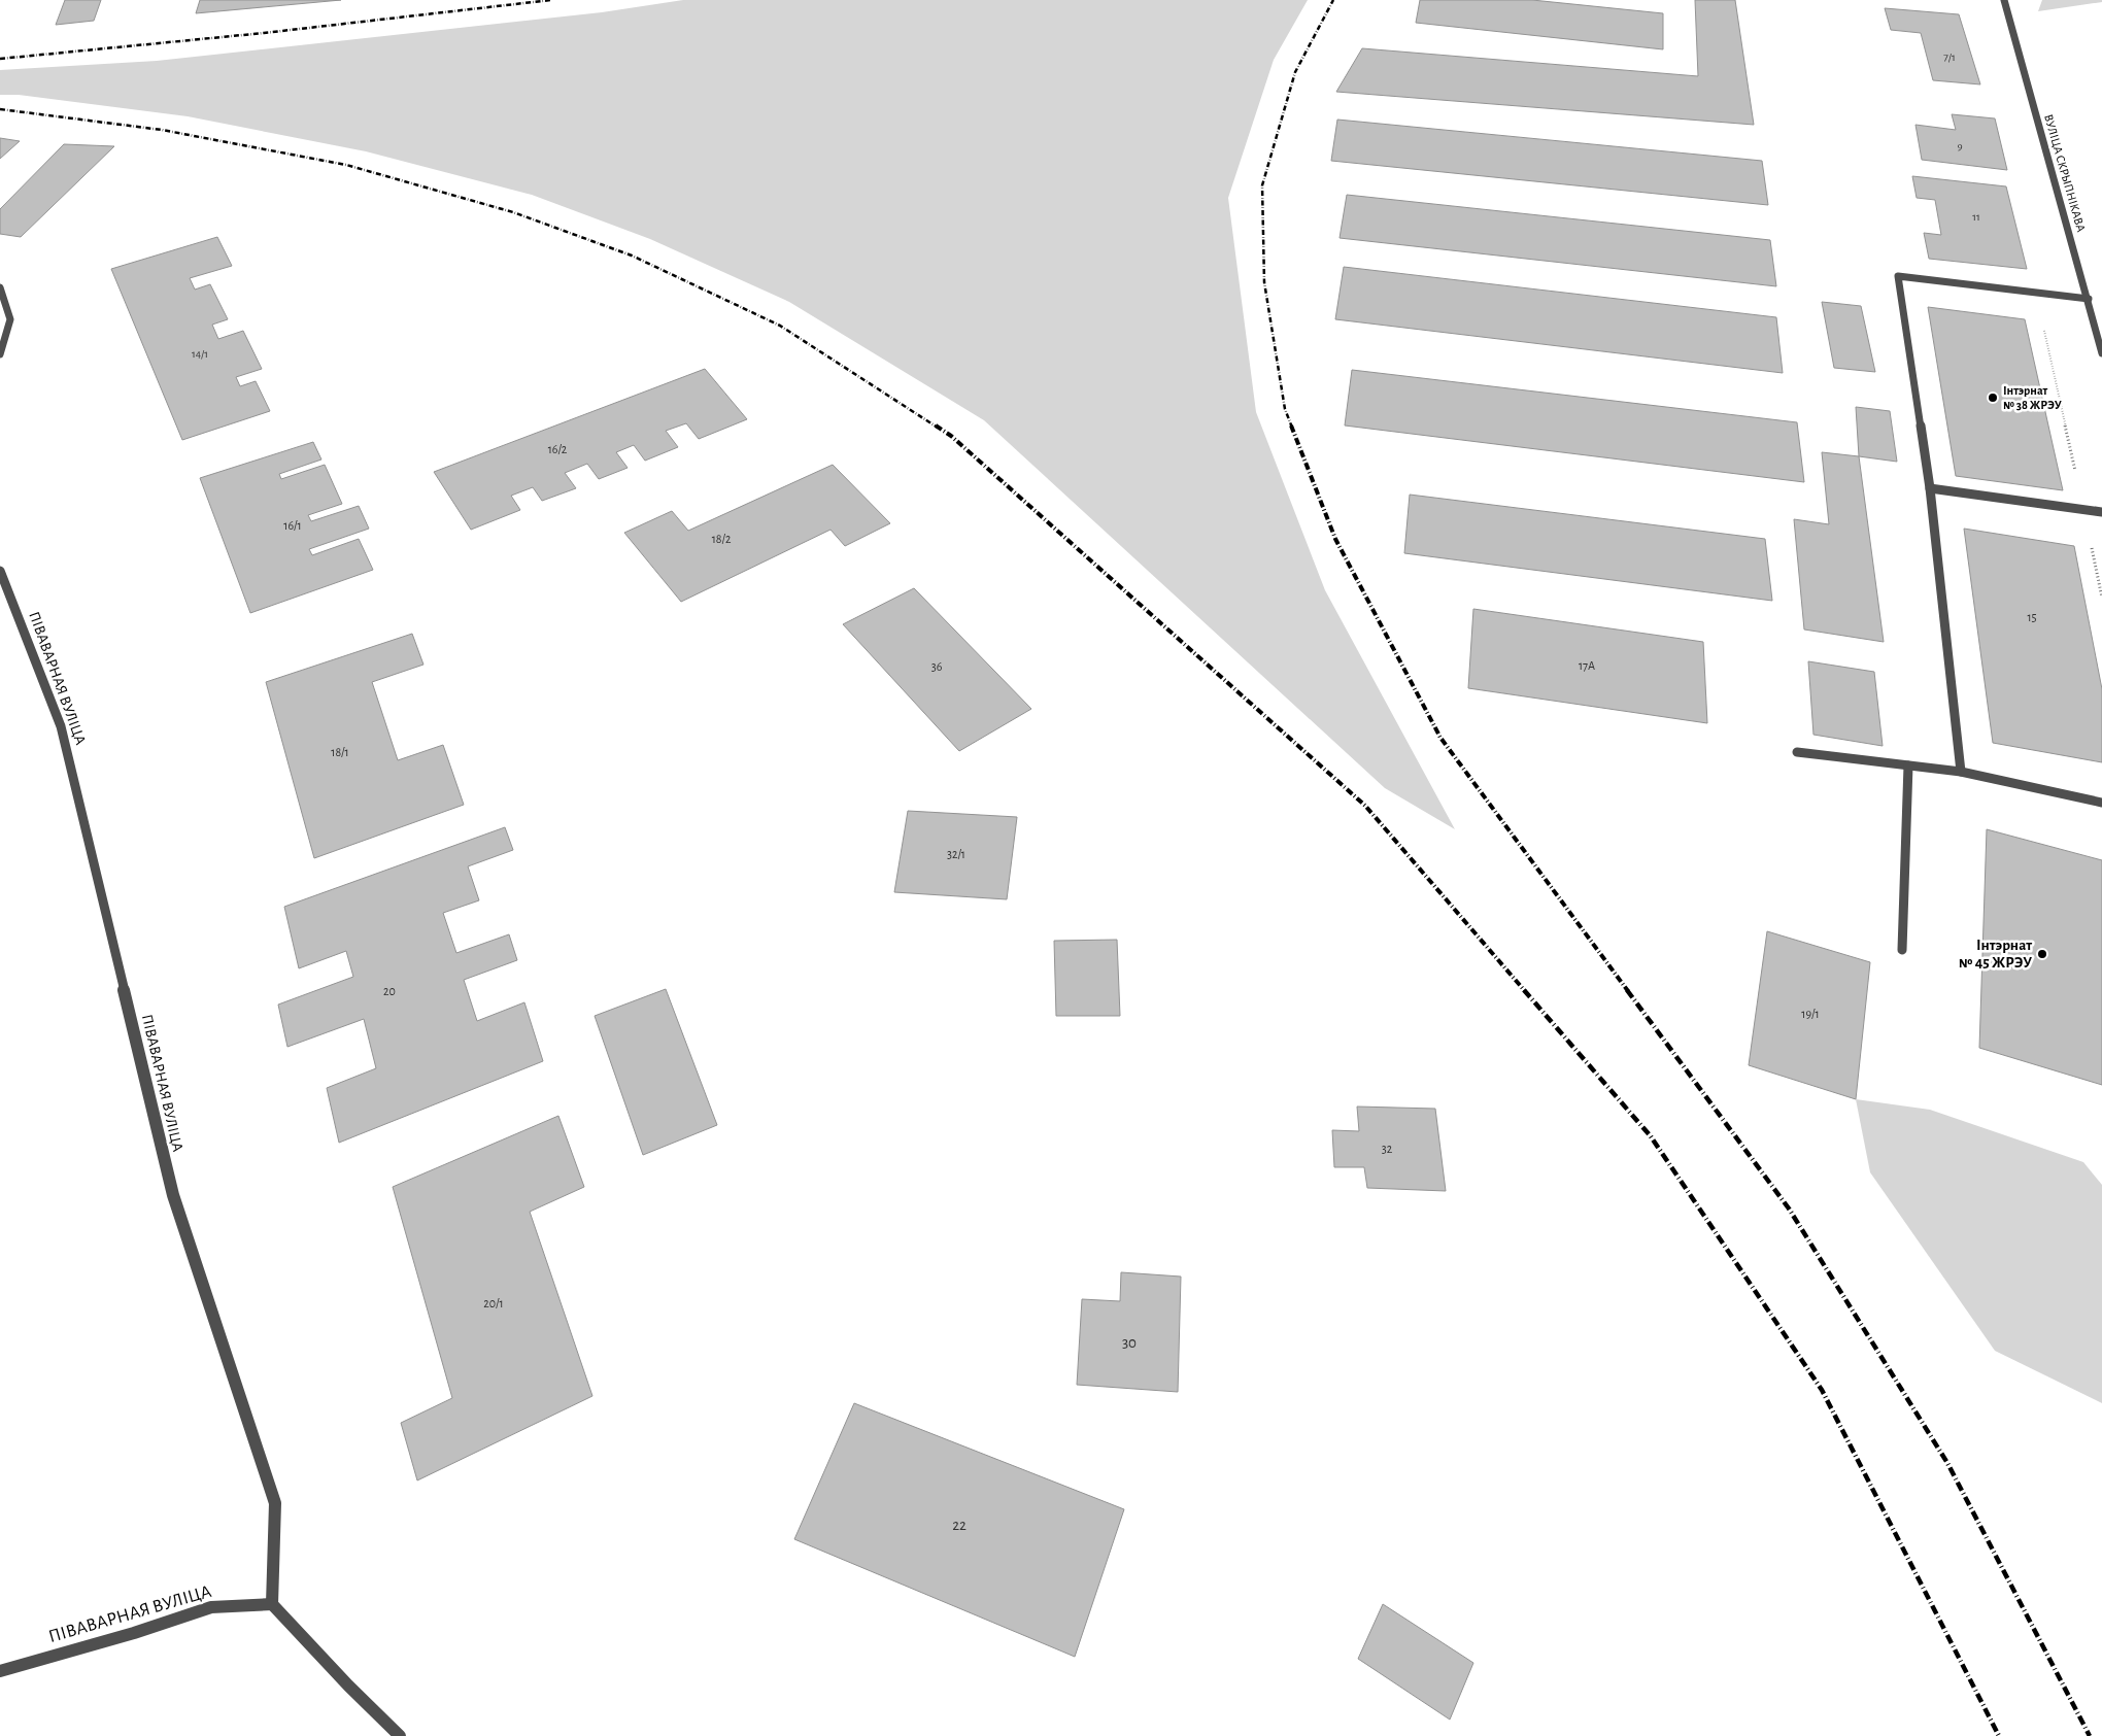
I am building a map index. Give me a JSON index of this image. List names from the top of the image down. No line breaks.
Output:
{"streets":{"street":["ВУЛІЦА СКРЫПНІКАВА","ПІВАВАРНАЯ ВУЛІЦА"]},"places":["Інтэрнат № 38 ЖРЭУ","Інтэрнат № 45 ЖРЭУ"],"house_numbers":["7/1","9","11","14/1","16/2","16/1","18/2","15","17А","36","18/1","32/1","20","19/1","32","20/1","30","22"]}
